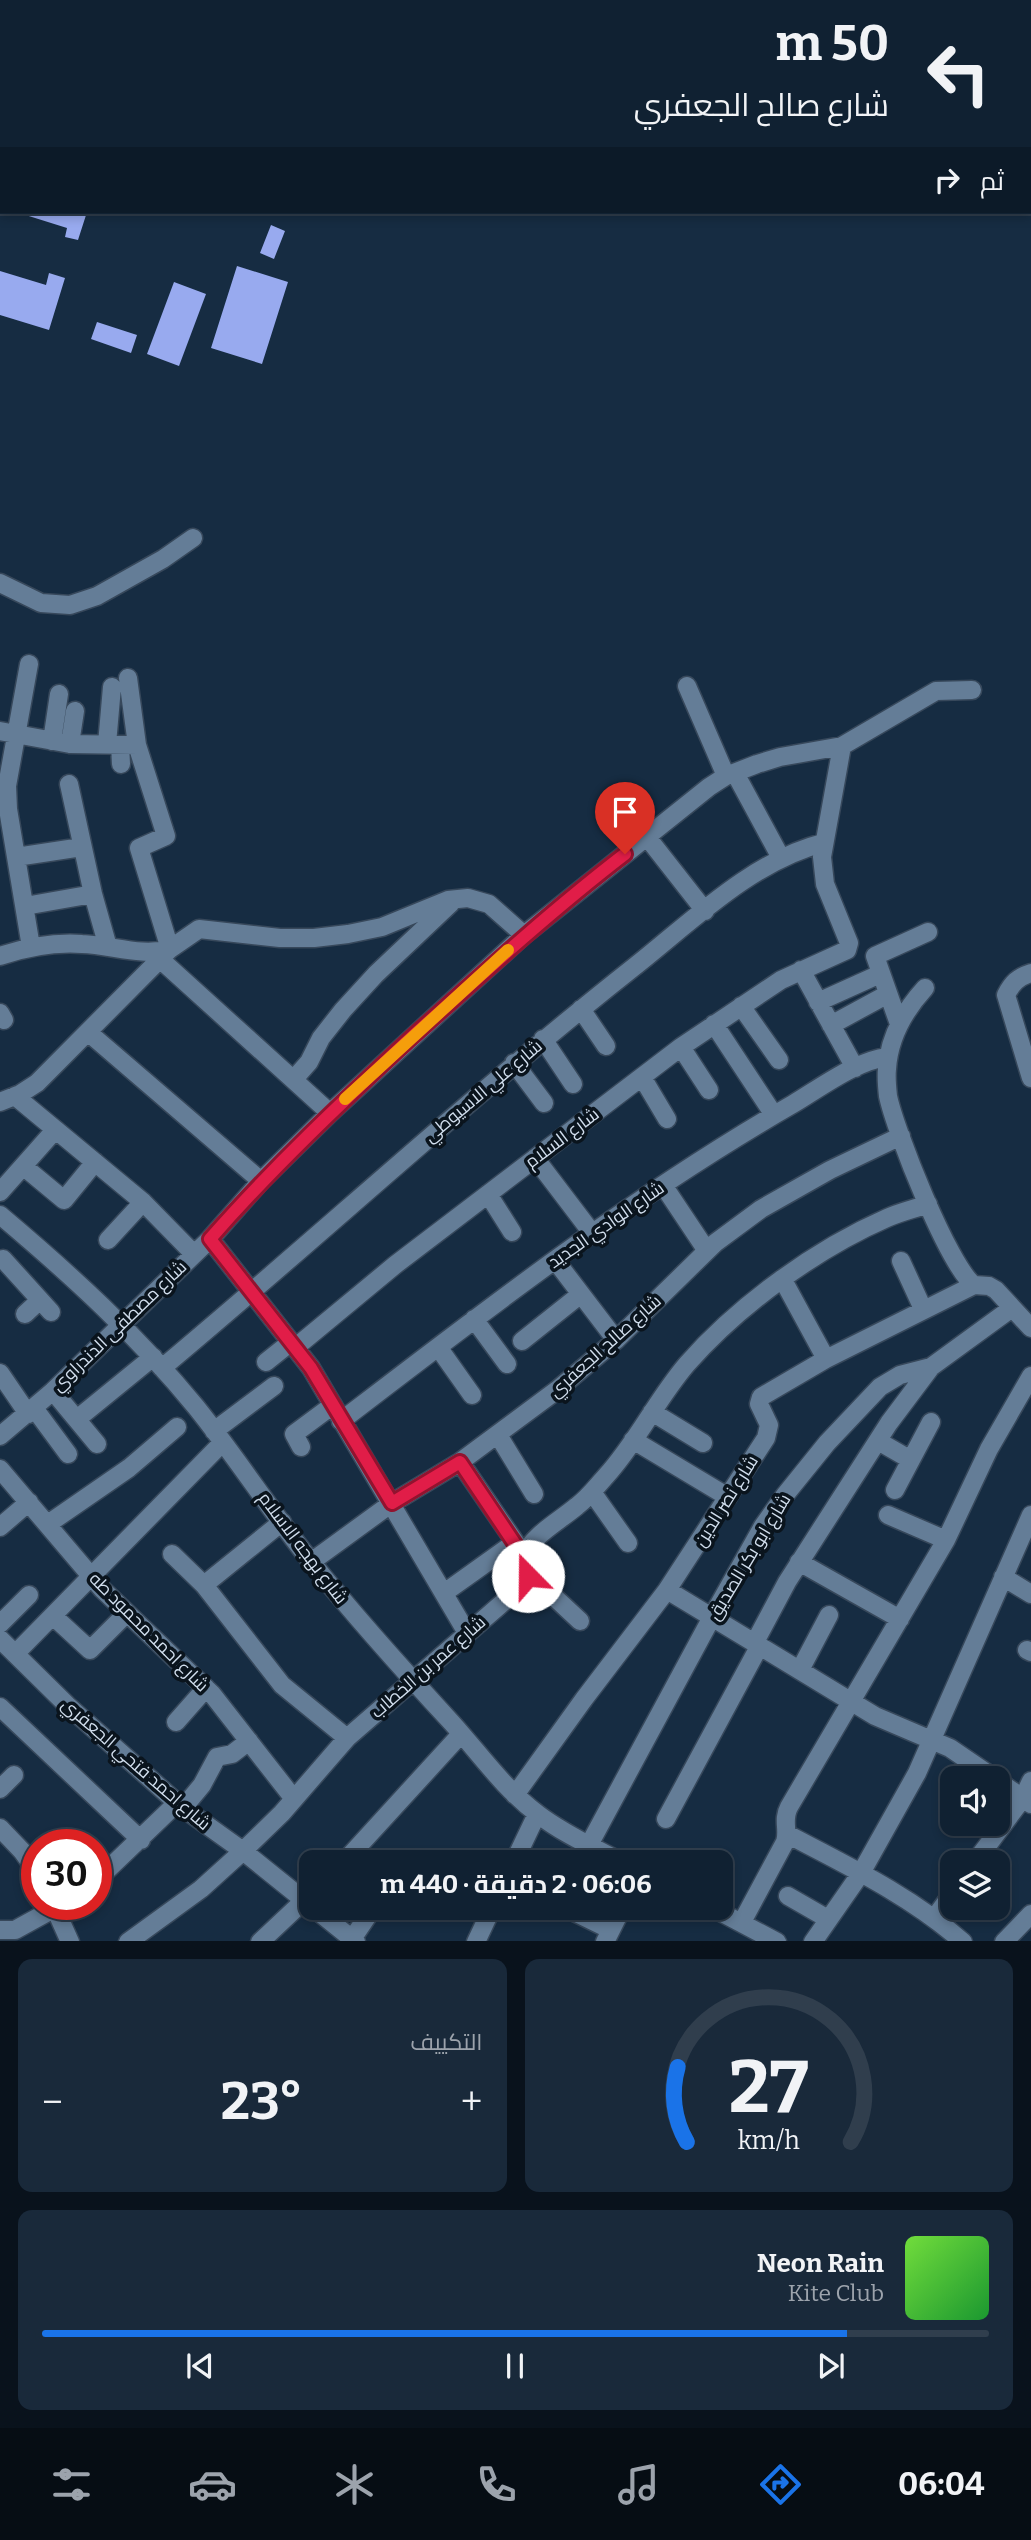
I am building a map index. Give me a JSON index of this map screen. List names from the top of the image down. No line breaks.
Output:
{"streets":{"street":["شارع علي الاسيوطي","شارع السلام","شارع الوادي الجديد","شارع مصطفى الدندراوي","شارع صالح الجعفري","شارع نصر الدين","شارع بهجه الاسلام","شارع ابو بكر الصديق","شارع احمد محمود طه","شارع عمر بن الخطاب","شارع احمد فتحي الجعفري"]},"crossings":[["شارع علي الاسيوطي","شارع السلام"],["شارع علي الاسيوطي","شارع بهجه الاسلام"],["شارع مصطفى الدندراوي","شارع بهجه الاسلام"],["شارع صالح الجعفري","شارع بهجه الاسلام"],["شارع نصر الدين","شارع بهجه الاسلام"],["شارع بهجه الاسلام","شارع ابو بكر الصديق"],["شارع بهجه الاسلام","شارع عمر بن الخطاب"],["شارع احمد محمود طه","شارع عمر بن الخطاب"],["شارع عمر بن الخطاب","شارع احمد فتحي الجعفري"]],"page":{"turn":["50 m","شارع صالح الجعفري"],"then":"ثم","limit":"30","trip":"06:06 · 2 دقيقة · 440 m","tile":"التكييف","heat":["−","23°","+"],"song":["Neon Rain","Kite Club"],"tabs":"06:04","gauge":["27","km/h"]}}
